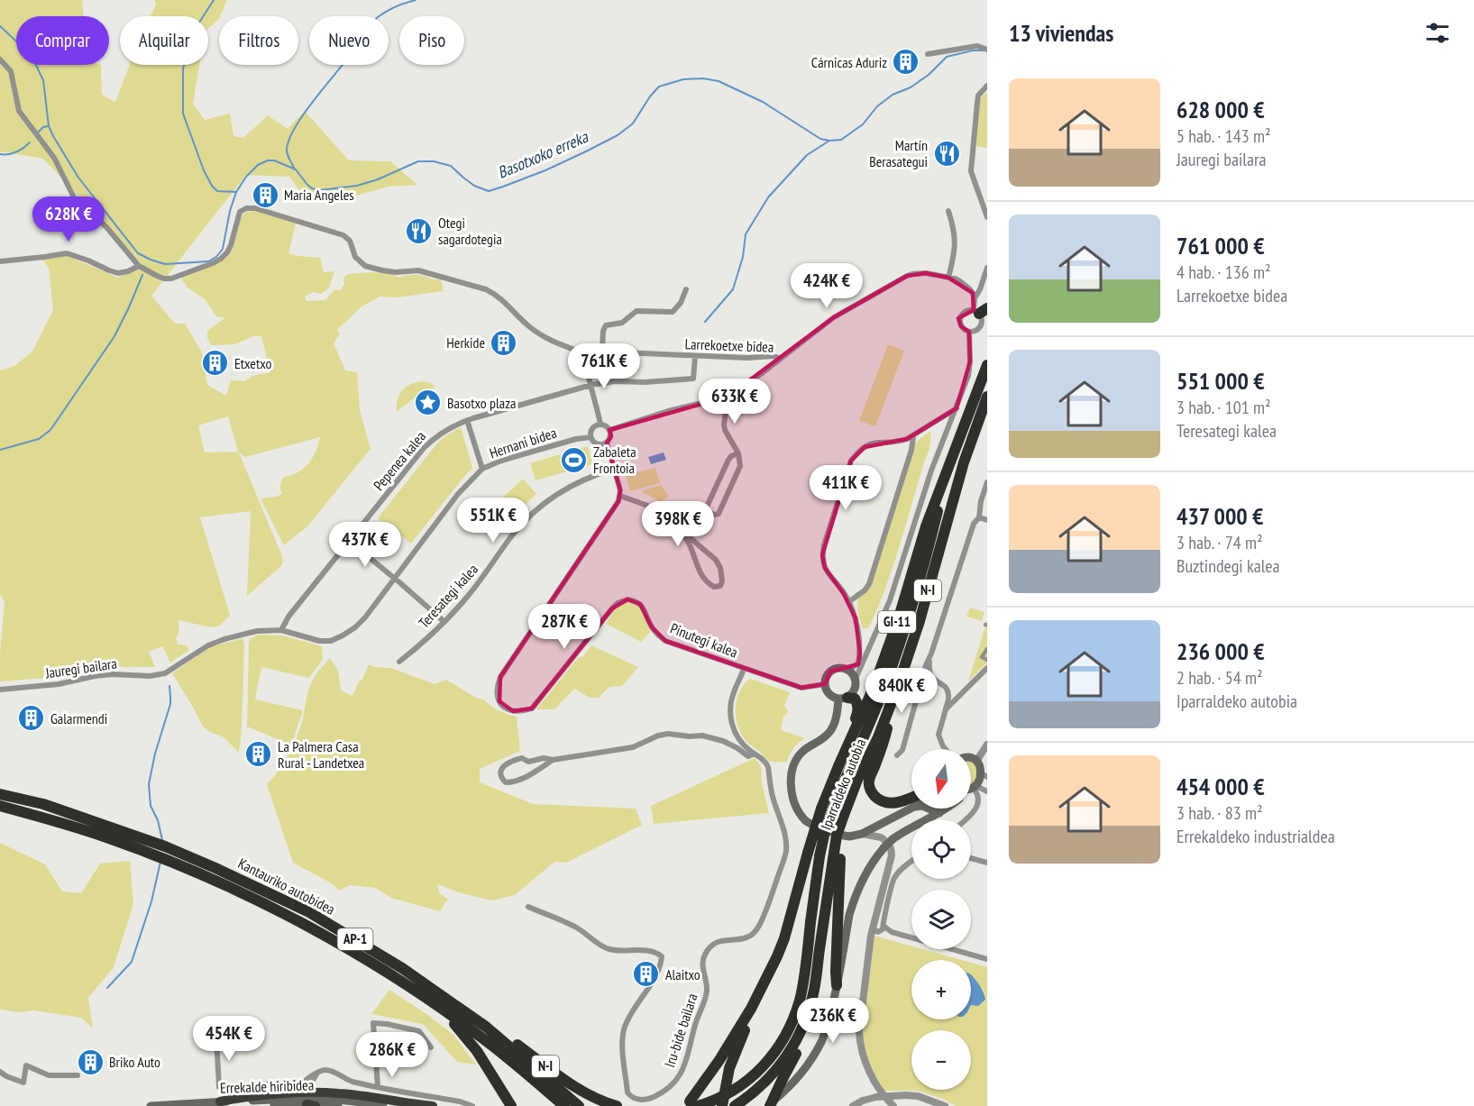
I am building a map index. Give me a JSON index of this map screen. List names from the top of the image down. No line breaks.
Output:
{"streets":{"highway":["N-I","GI-11","Iparraldeko autobia","Kantauriko autobidea","AP-1"],"main road":["Errekalde hiribidea"],"street":["Larrekoetxe bidea","Hernani bidea","Pepenea kalea","Teresategi kalea","Pinutegi kalea","Jauregi bailara","Iru-bide bailara"]},"crossings":[["Larrekoetxe bidea","Pepenea kalea"],["Hernani bidea","Pepenea kalea"],["Hernani bidea","Jauregi bailara"],["N-I","GI-11"],["N-I","Iparraldeko autobia"],["N-I","Kantauriko autobidea"],["GI-11","Iparraldeko autobia"],["Pinutegi kalea","Iru-bide bailara"]],"water":["Basotxoko erreka"],"places":{"building":["Cárnicas Aduriz","Maria Angeles","Herkide","Etxetxo","Galarmendi","La Palmera Casa Rural - Landetxea","Alaitxo","Briko Auto"],"restaurant":["Martín Berasategui","Otegi sagardotegia"],"place":["Basotxo plaza"],"sports":["Zabaleta Frontoia"]},"north":"bottom","page":{"heading":"13 viviendas","chip":["Comprar","Alquilar","Filtros","Nuevo","Piso"],"list":[{"name":"628 000 €","note":"5 hab. · 143 m² · Jauregi bailara"},{"name":"761 000 €","note":"4 hab. · 136 m² · Larrekoetxe bidea"},{"name":"551 000 €","note":"3 hab. · 101 m² · Teresategi kalea"},{"name":"437 000 €","note":"3 hab. · 74 m² · Buztindegi kalea"},{"name":"236 000 €","note":"2 hab. · 54 m² · Iparraldeko autobia"},{"name":"454 000 €","note":"3 hab. · 83 m² · Errekaldeko industrialdea"}],"price":["628K €","424K €","761K €","633K €","411K €","551K €","398K €","437K €","287K €","840K €","236K €","454K €","286K €"],"map_buttons":["+","−"]}}
